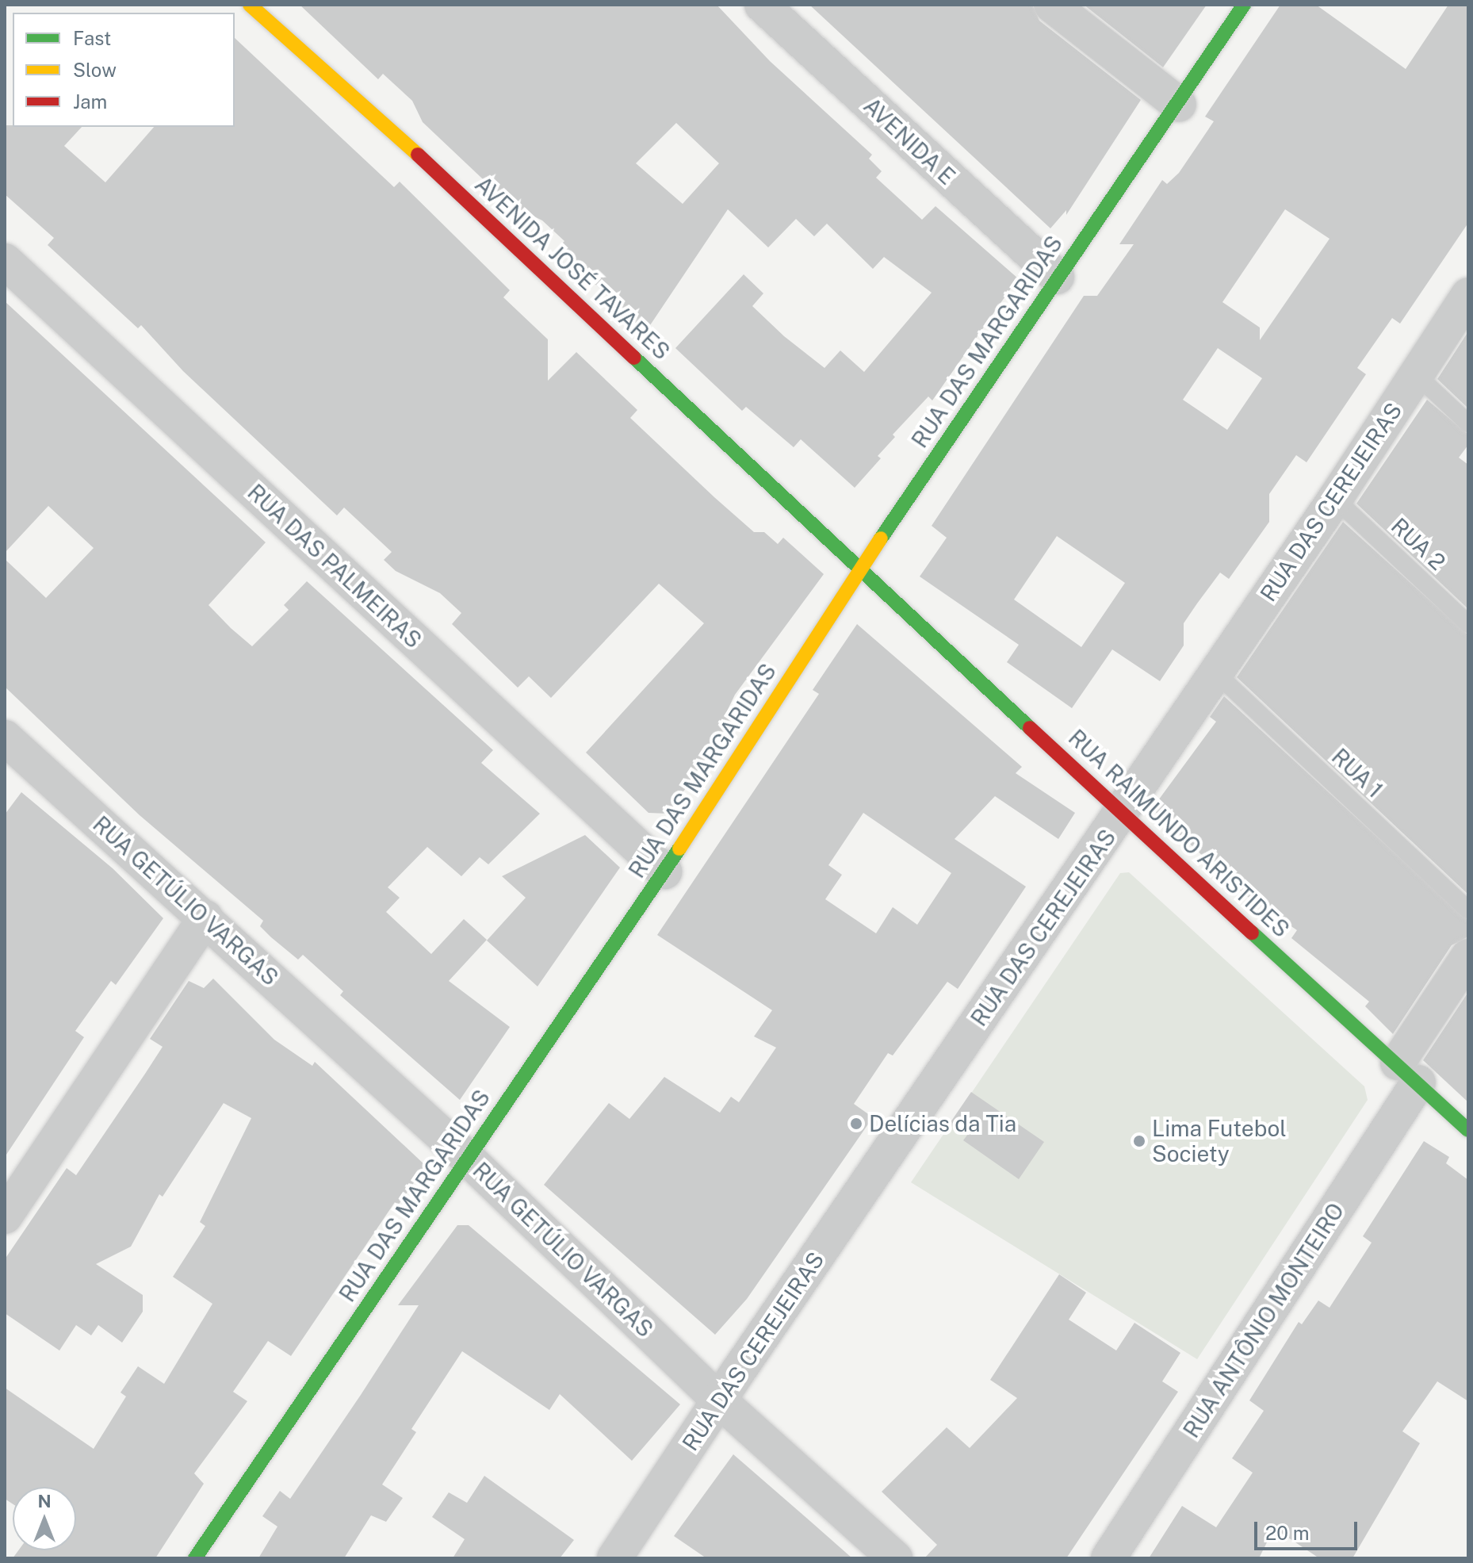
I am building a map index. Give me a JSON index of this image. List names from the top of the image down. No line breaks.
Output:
{"streets":{"street":["AVENIDA E","AVENIDA JOSÉ TAVARES","RUA DAS MARGARIDAS","RUA DAS CEREJEIRAS","RUA DAS PALMEIRAS","RUA RAIMUNDO ARISTIDES","RUA GETÚLIO VARGAS","RUA ANTÔNIO MONTEIRO"],"lane":["RUA 2","RUA 1"]},"crossings":[["AVENIDA E","RUA DAS MARGARIDAS"],["AVENIDA JOSÉ TAVARES","RUA DAS MARGARIDAS"],["AVENIDA JOSÉ TAVARES","RUA RAIMUNDO ARISTIDES"],["RUA DAS MARGARIDAS","RUA DAS PALMEIRAS"],["RUA DAS MARGARIDAS","RUA RAIMUNDO ARISTIDES"],["RUA DAS MARGARIDAS","RUA GETÚLIO VARGAS"],["RUA DAS CEREJEIRAS","RUA 2"],["RUA DAS CEREJEIRAS","RUA 1"],["RUA DAS CEREJEIRAS","RUA RAIMUNDO ARISTIDES"],["RUA DAS CEREJEIRAS","RUA GETÚLIO VARGAS"],["RUA RAIMUNDO ARISTIDES","RUA ANTÔNIO MONTEIRO"]],"places":["Delícias da Tia","Lima Futebol Society"],"legend":["Fast","Slow","Jam"],"scale_bar":"20 m","north":"top"}
